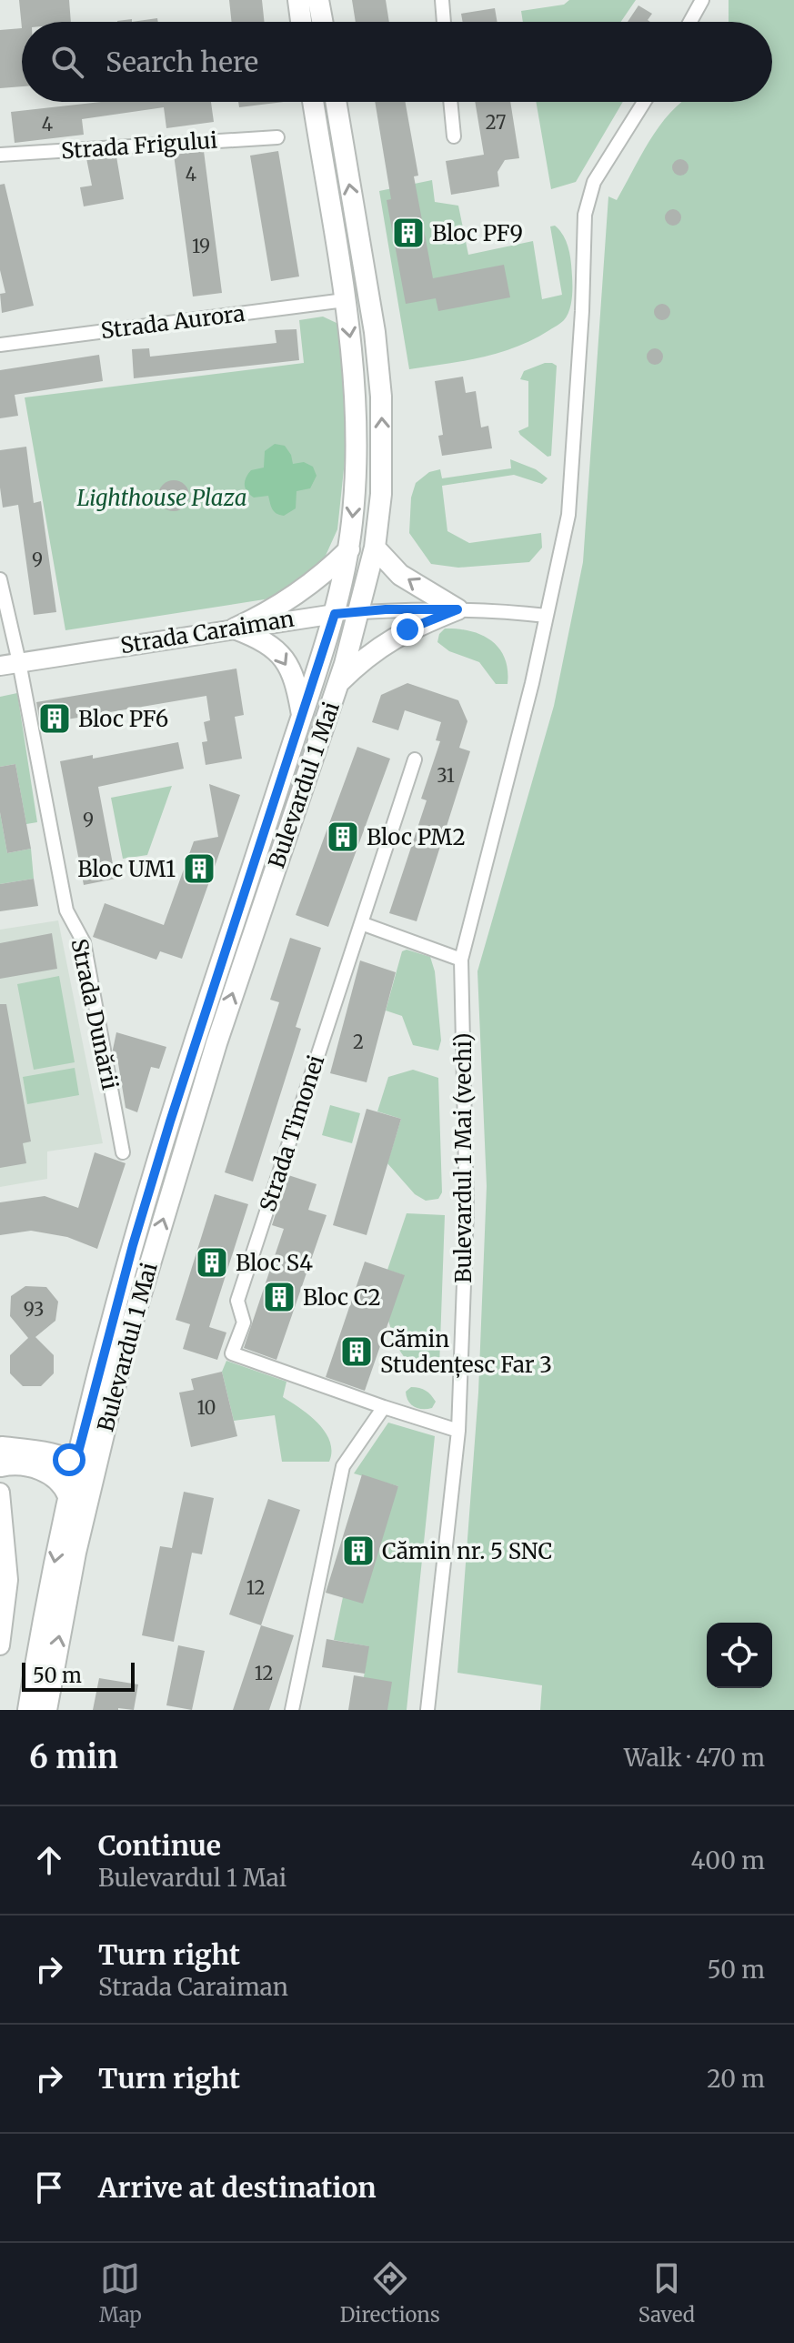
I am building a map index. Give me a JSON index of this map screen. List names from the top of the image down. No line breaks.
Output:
{"streets":{"main road":["Bulevardul 1 Mai"],"street":["Strada Frigului","Strada Aurora","Strada Caraiman","Strada Dunării","Strada Timonei","Bulevardul 1 Mai (vechi)"]},"crossings":[["Strada Aurora","Bulevardul 1 Mai"],["Strada Caraiman","Bulevardul 1 Mai"],["Strada Caraiman","Strada Dunării"],["Strada Caraiman","Bulevardul 1 Mai (vechi)"],["Strada Timonei","Bulevardul 1 Mai (vechi)"]],"parks":["Lighthouse Plaza"],"places":{"building":["Bloc PF9","Bloc PF6","Bloc PM2","Bloc UM1","Bloc S4","Bloc C2","Cămin Studențesc Far 3","Cămin nr. 5 SNC"]},"house_numbers":["27","4","4","19","9","31","9","2","93","10","12","12"],"scale_bar":"50 m","page":{"search":"Search here","scale":"50 m","heading":["6 min","Walk · 470 m"],"list":[["Continue","Bulevardul 1 Mai","400 m"],["Turn right","Strada Caraiman","50 m"],["Turn right","20 m"],"Arrive at destination"],"nav":["Map","Directions","Saved"]}}
